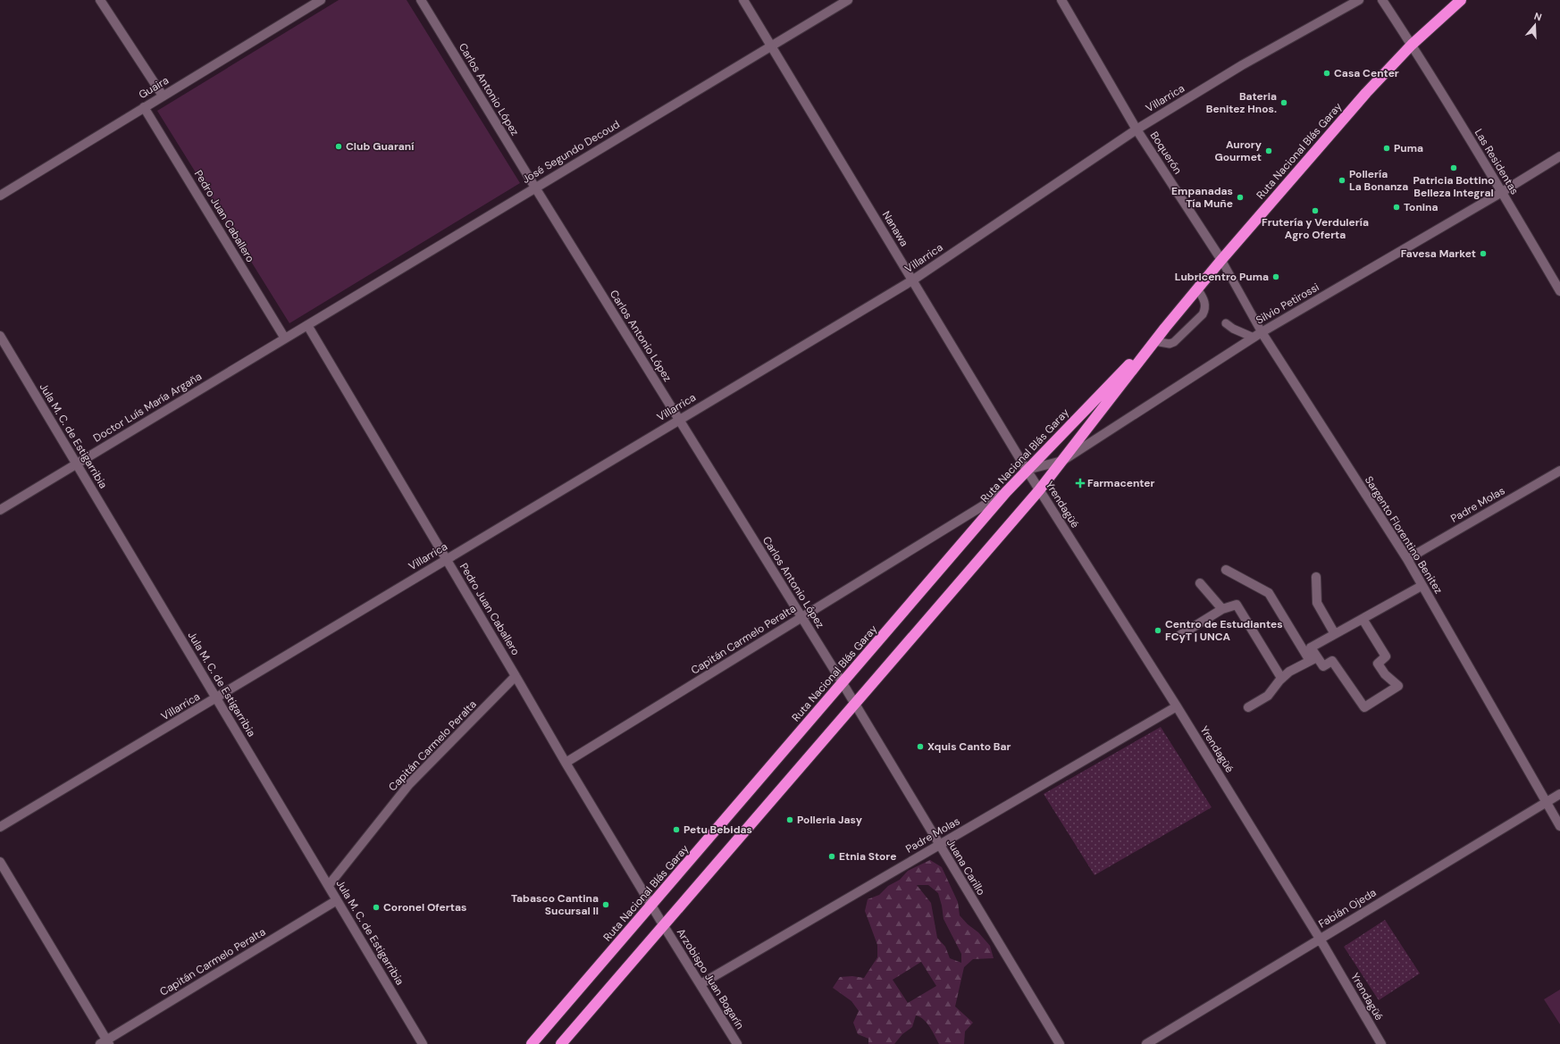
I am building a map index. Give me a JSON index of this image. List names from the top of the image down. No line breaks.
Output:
{"streets":{"highway":["Ruta Nacional Blás Garay"],"street":["Guaira","Carlos Antonio López","Villarrica","José Segundo Decoud","Boquerón","Las Residentas","Pedro Juan Caballero","Nanawa","Silvio Petirossi","Doctor Luís María Argaña","Jula M. C. de Estigarribia","Yrendagüé","Padre Molas","Sargento Florentino Benitez","Capitán Carmelo Peralta","Juana Carillo","Fabián Ojeda","Arzobispo Juan Bogarín"]},"crossings":[["Guaira","Pedro Juan Caballero"],["Carlos Antonio López","Villarrica"],["Carlos Antonio López","Ruta Nacional Blás Garay"],["Carlos Antonio López","José Segundo Decoud"],["Carlos Antonio López","Capitán Carmelo Peralta"],["Carlos Antonio López","Juana Carillo"],["Villarrica","Boquerón"],["Villarrica","Pedro Juan Caballero"],["Villarrica","Nanawa"],["Villarrica","Jula M. C. de Estigarribia"],["Ruta Nacional Blás Garay","Boquerón"],["Ruta Nacional Blás Garay","Las Residentas"],["Ruta Nacional Blás Garay","Pedro Juan Caballero"],["Ruta Nacional Blás Garay","Nanawa"],["Ruta Nacional Blás Garay","Silvio Petirossi"],["Ruta Nacional Blás Garay","Yrendagüé"],["Ruta Nacional Blás Garay","Sargento Florentino Benitez"],["Ruta Nacional Blás Garay","Capitán Carmelo Peralta"],["Ruta Nacional Blás Garay","Juana Carillo"],["Ruta Nacional Blás Garay","Arzobispo Juan Bogarín"],["José Segundo Decoud","Pedro Juan Caballero"],["José Segundo Decoud","Nanawa"],["José Segundo Decoud","Doctor Luís María Argaña"],["Boquerón","Sargento Florentino Benitez"],["Las Residentas","Silvio Petirossi"],["Pedro Juan Caballero","Doctor Luís María Argaña"],["Pedro Juan Caballero","Capitán Carmelo Peralta"],["Pedro Juan Caballero","Arzobispo Juan Bogarín"],["Nanawa","Silvio Petirossi"],["Nanawa","Yrendagüé"],["Silvio Petirossi","Yrendagüé"],["Silvio Petirossi","Sargento Florentino Benitez"],["Doctor Luís María Argaña","Jula M. C. de Estigarribia"],["Jula M. C. de Estigarribia","Capitán Carmelo Peralta"],["Yrendagüé","Padre Molas"],["Yrendagüé","Fabián Ojeda"],["Padre Molas","Sargento Florentino Benitez"],["Padre Molas","Juana Carillo"],["Padre Molas","Arzobispo Juan Bogarín"],["Sargento Florentino Benitez","Fabián Ojeda"]],"places":{"other":["Casa Center","Bateria Benitez Hnos.","Club Guaraní","Puma","Aurory Gourmet","Patricia Bottino Belleza Integral","Pollería La Bonanza","Empanadas Tía Muñe","Tonina","Frutería y Verdulería Agro Oferta","Favesa Market","Lubricentro Puma","Centro de Estudiantes FCyT | UNCA","Xquis Canto Bar","Polleria Jasy","Petu Bebidas","Etnia Store","Tabasco Cantina Sucursal II","Coronel Ofertas"],"health":["Farmacenter"]},"north":"top"}
